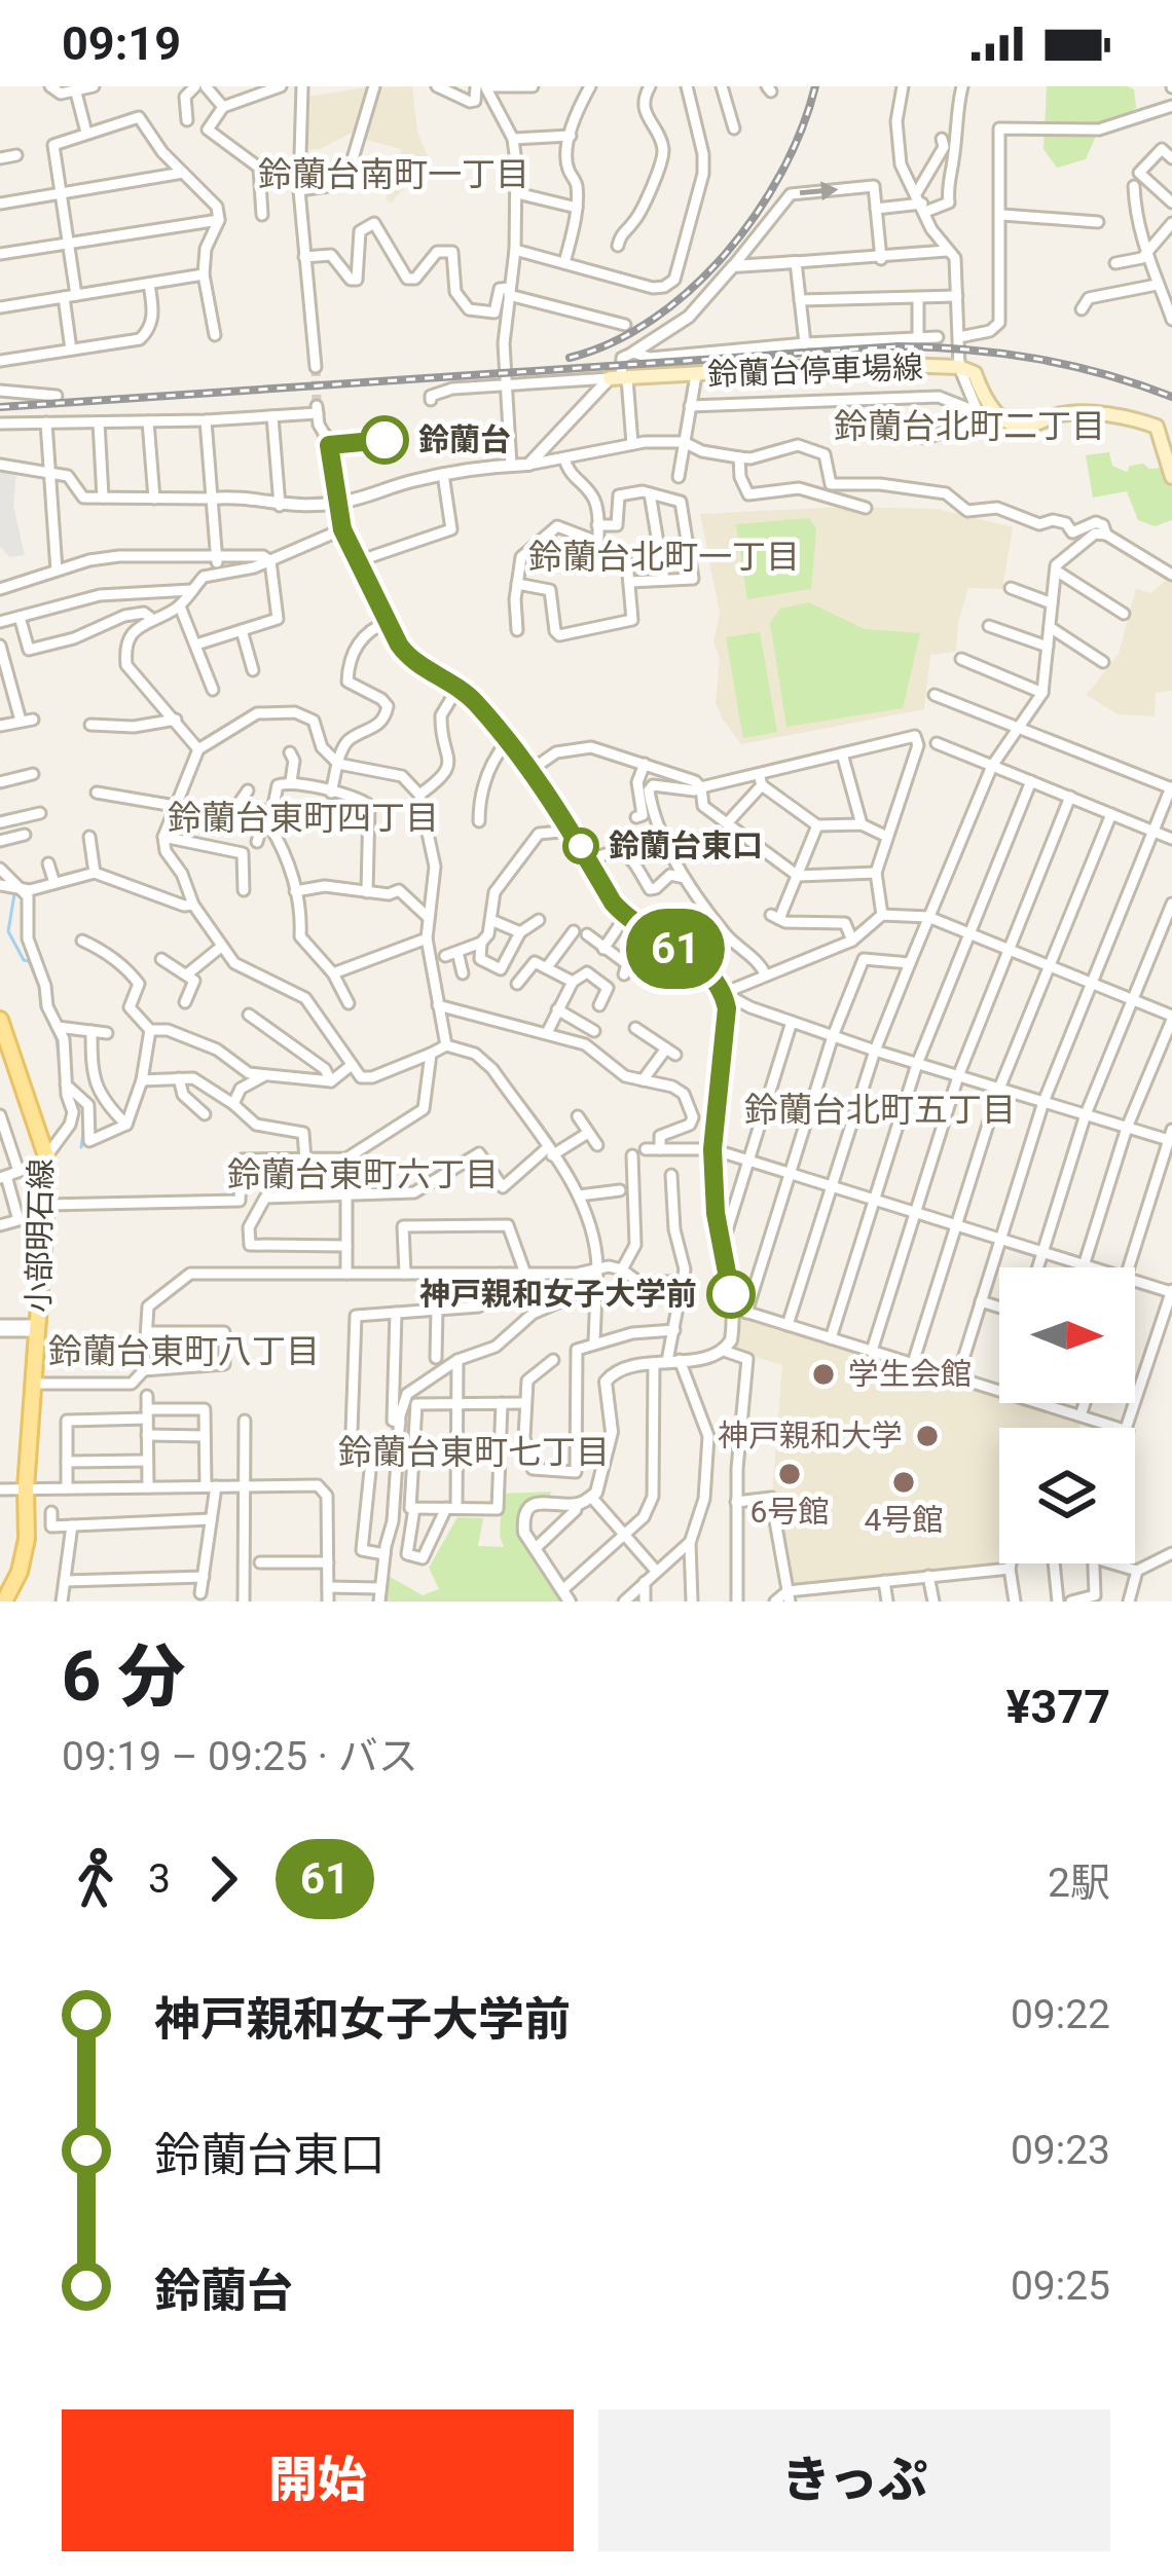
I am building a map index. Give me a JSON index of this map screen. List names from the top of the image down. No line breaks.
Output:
{"streets":{"main road":["鈴蘭台停車場線","小部明石線"]},"districts":["鈴蘭台南町一丁目","鈴蘭台北町二丁目","鈴蘭台北町一丁目","鈴蘭台東町四丁目","鈴蘭台北町五丁目","鈴蘭台東町六丁目","鈴蘭台東町八丁目","鈴蘭台東町七丁目"],"places":["鈴蘭台","鈴蘭台東口","神戸親和女子大学前","学生会館","神戸親和大学","6号館","4号館"],"lines":["bus line 61"],"north":"right","page":{"status":"09:19","on_map":"61","heading":["6 分","09:19 – 09:25 · バス","¥377"],"legs":["3","61","2駅"],"list":[{"name":"神戸親和女子大学前","value":"09:22"},{"name":"鈴蘭台東口","value":"09:23"},{"name":"鈴蘭台","value":"09:25"}],"buttons":["開始","きっぷ"]}}
